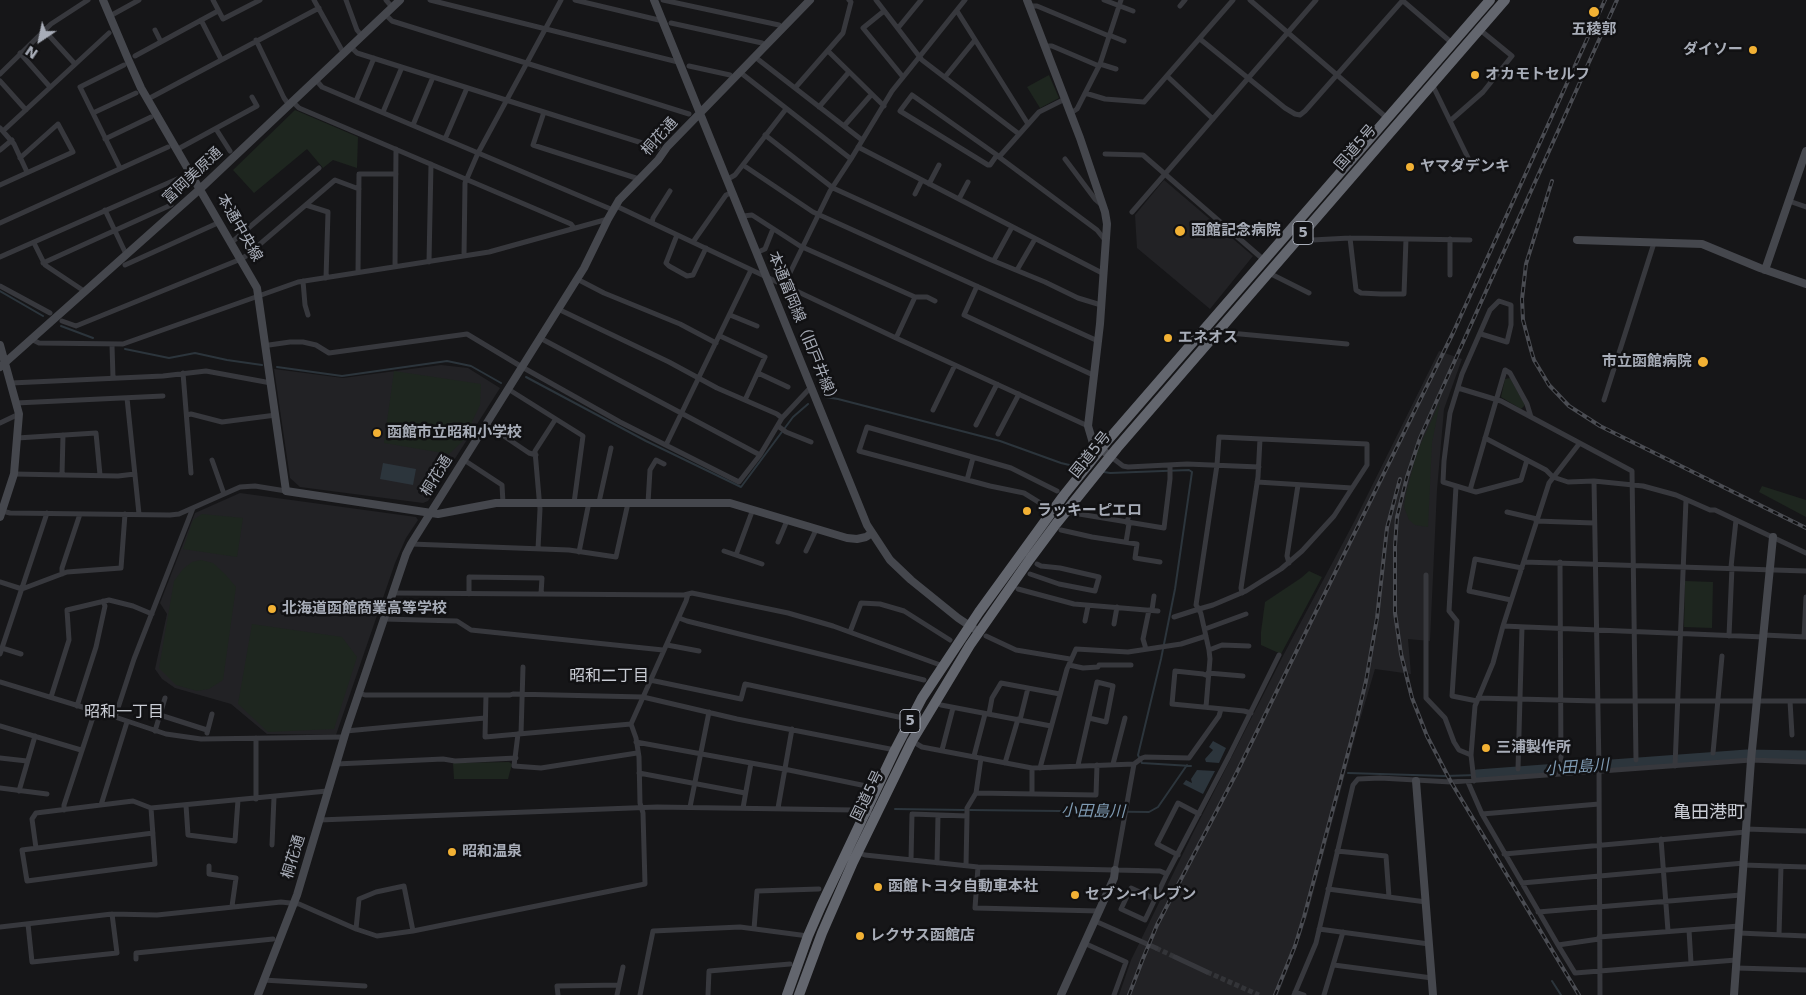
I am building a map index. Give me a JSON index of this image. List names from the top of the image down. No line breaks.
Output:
{"streets":{"highway":["国道5号","5"],"street":["桐花通","富岡美原通","本通中央線","本通富岡線（旧戸井線）"]},"crossings":[["桐花通","本通富岡線（旧戸井線）"],["国道5号","本通富岡線（旧戸井線）"],["富岡美原通","本通中央線"]],"districts":["昭和二丁目","昭和一丁目","亀田港町"],"water":["小田島川"],"places":["五稜郭","ダイソー","オカモトセルフ","ヤマダデンキ","函館記念病院","エネオス","市立函館病院","函館市立昭和小学校","ラッキーピエロ","北海道函館商業高等学校","三浦製作所","昭和温泉","函館トヨタ自動車本社","セブン-イレブン","レクサス函館店"],"north":"bottom left"}
